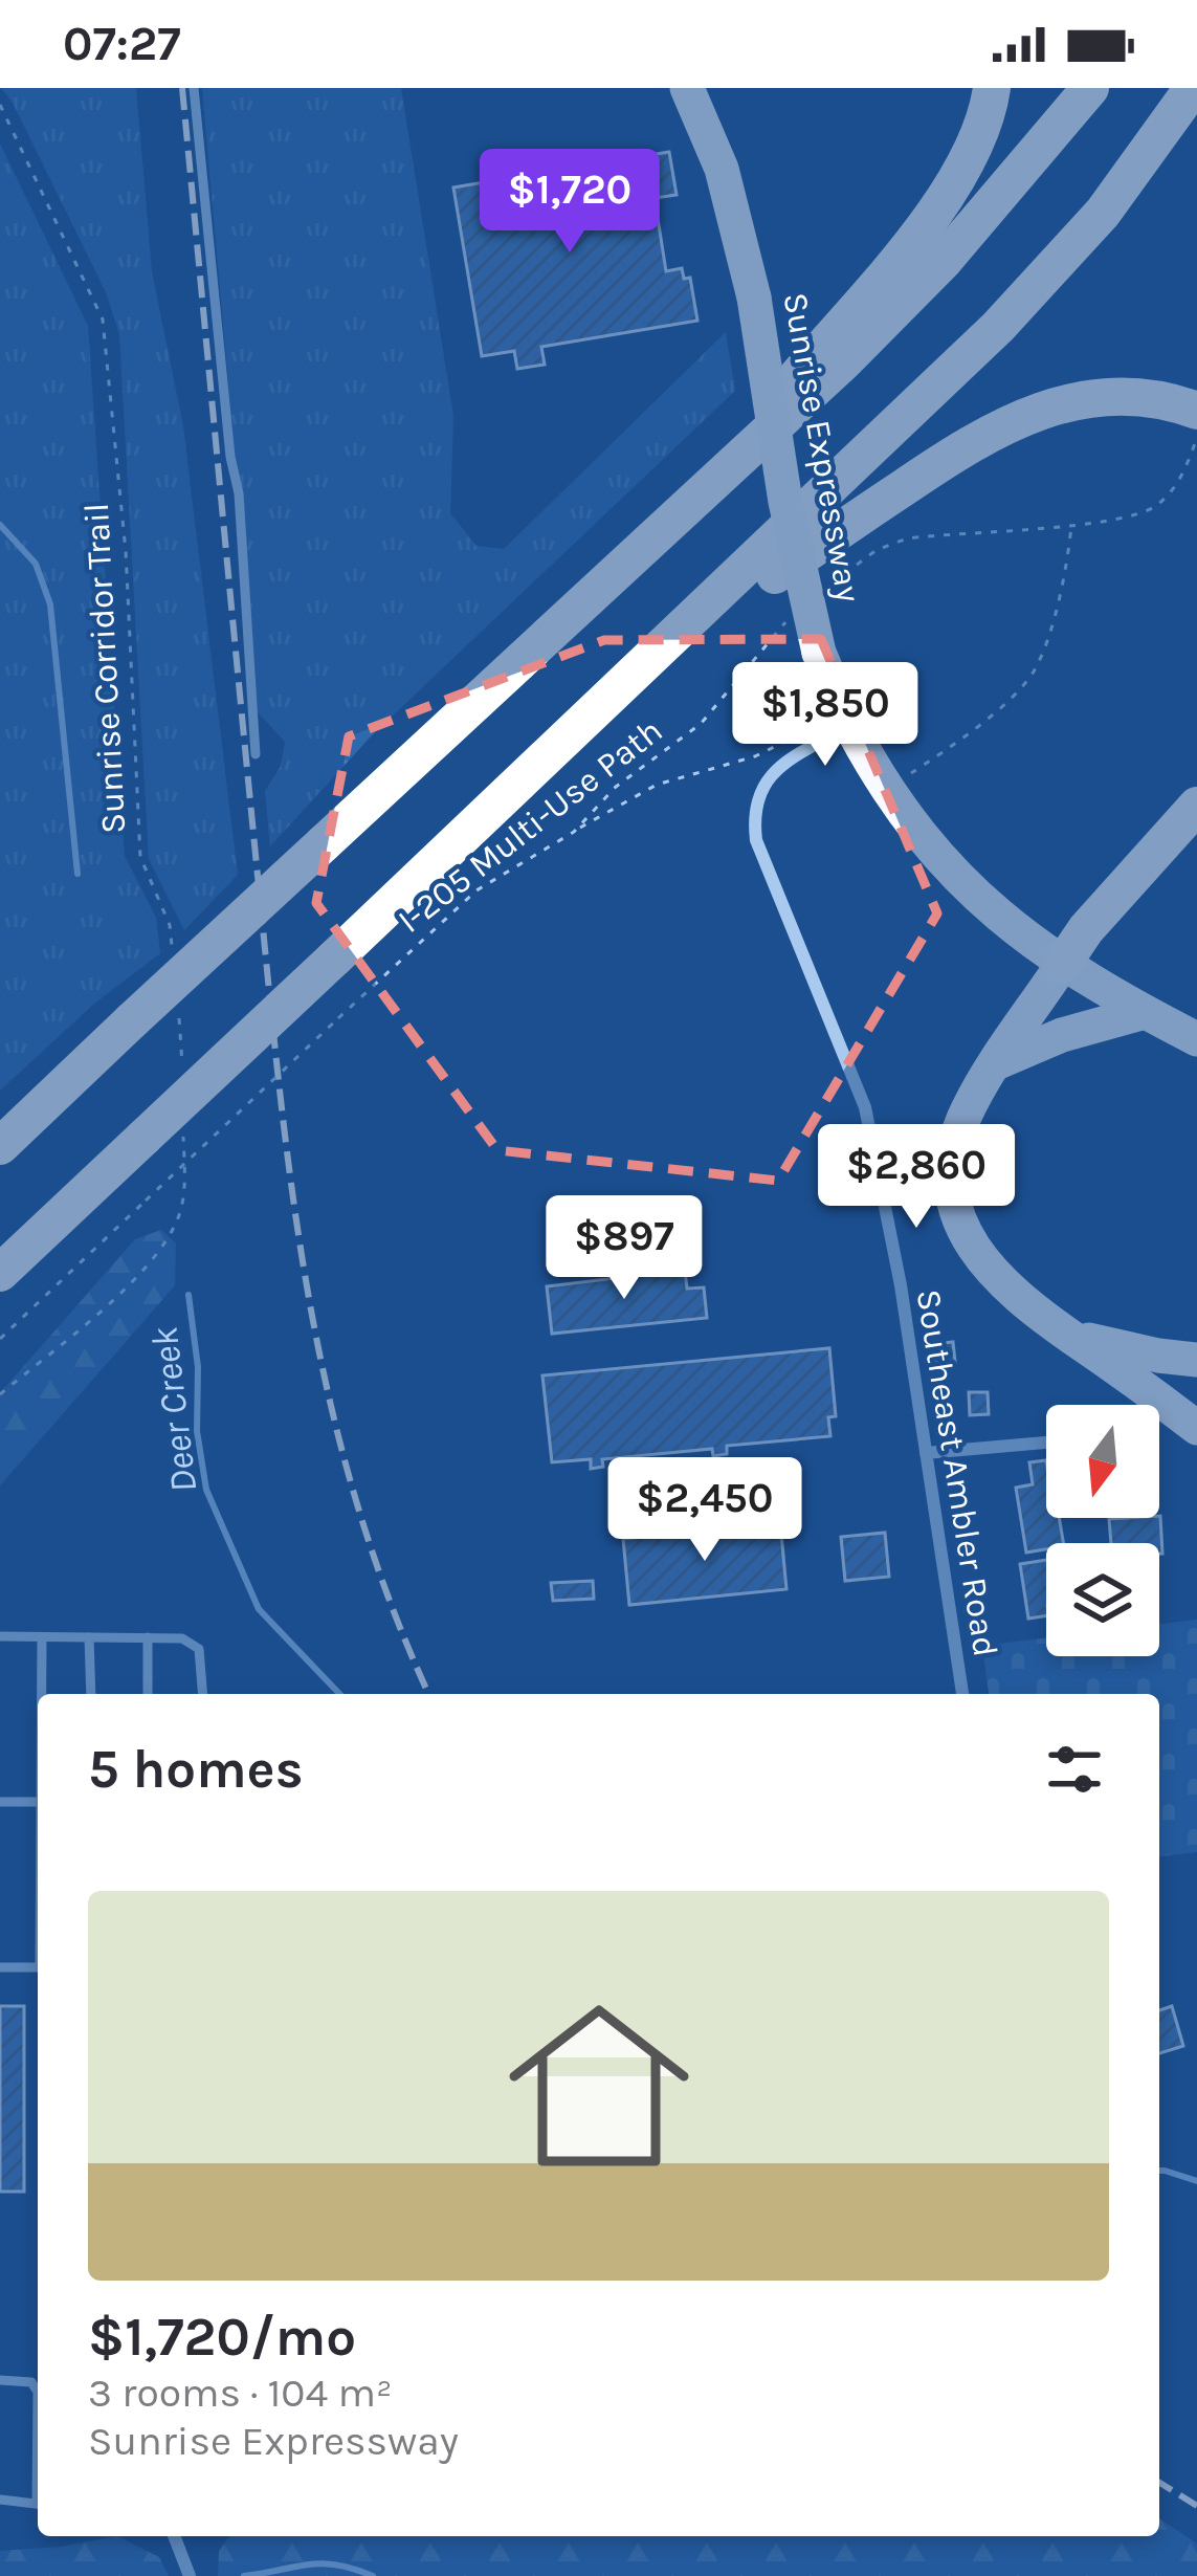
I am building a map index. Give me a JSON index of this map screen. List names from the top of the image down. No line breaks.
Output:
{"streets":{"highway":["Sunrise Expressway"],"street":["Southeast Ambler Road"],"path":["Sunrise Corridor Trail","I-205 Multi-Use Path"]},"crossings":[["Sunrise Expressway","Southeast Ambler Road"]],"water":["Deer Creek"],"north":"bottom","page":{"status":"07:27","price":["$1,720","$1,850","$2,860","$897","$2,450"],"heading":"5 homes","list":[{"name":"$1,720/mo","note":"3 rooms · 104 m² · Sunrise Expressway"}]}}
